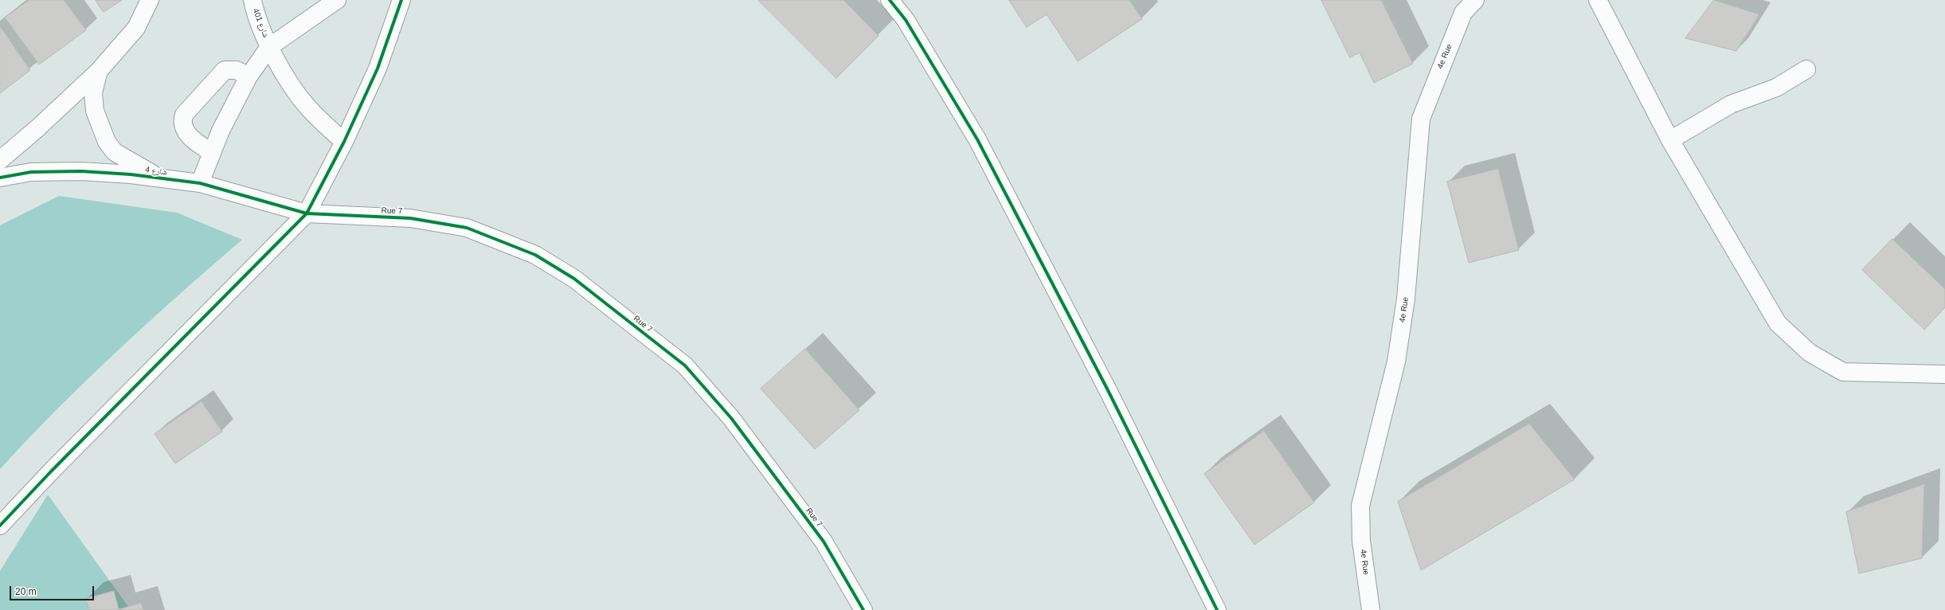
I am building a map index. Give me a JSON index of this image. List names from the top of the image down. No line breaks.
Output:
{"streets":{"street":["شارع 401","4e Rue","شارع 4","Rue 7"]},"crossings":[["شارع 4","Rue 7"]],"scale_bar":"20 m"}
